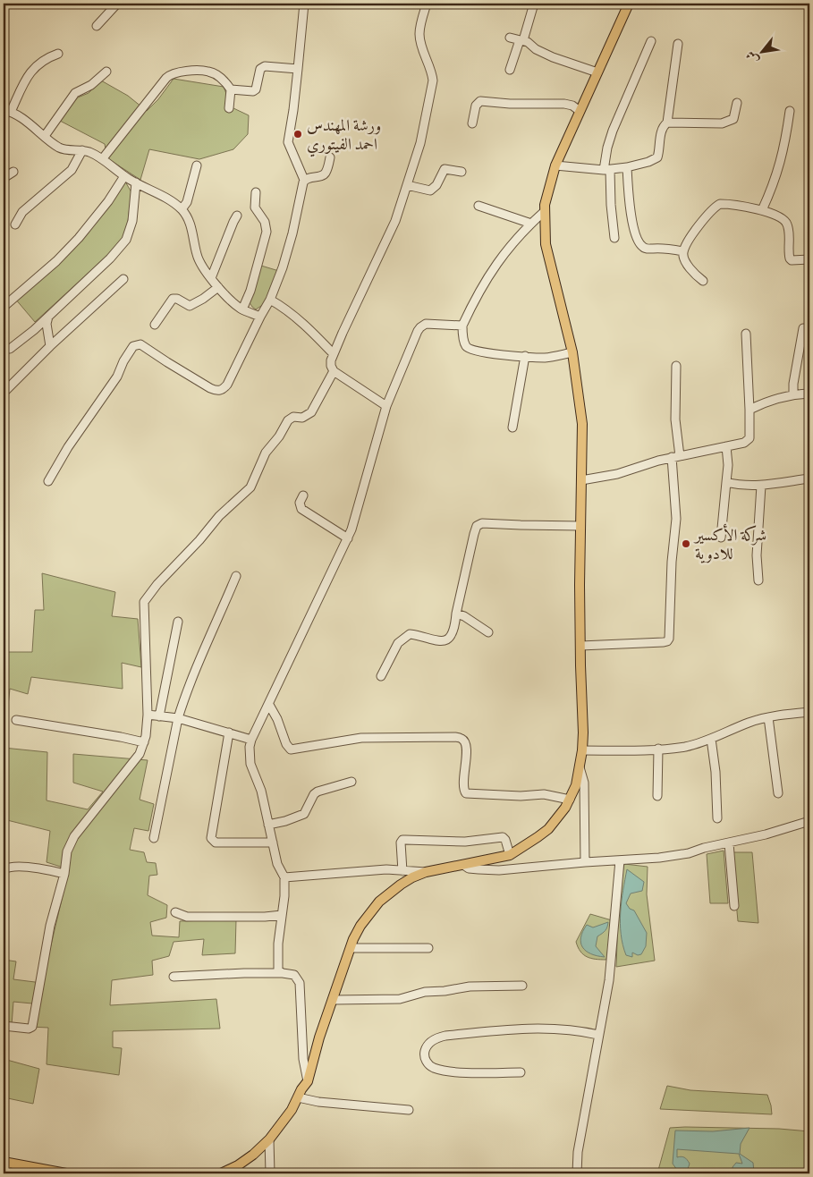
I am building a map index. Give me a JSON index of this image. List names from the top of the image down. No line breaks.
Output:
{"places":["ورشة المهندس احمد الفيتوري","شركة الأكسير للادوية"],"north":"bottom left"}
